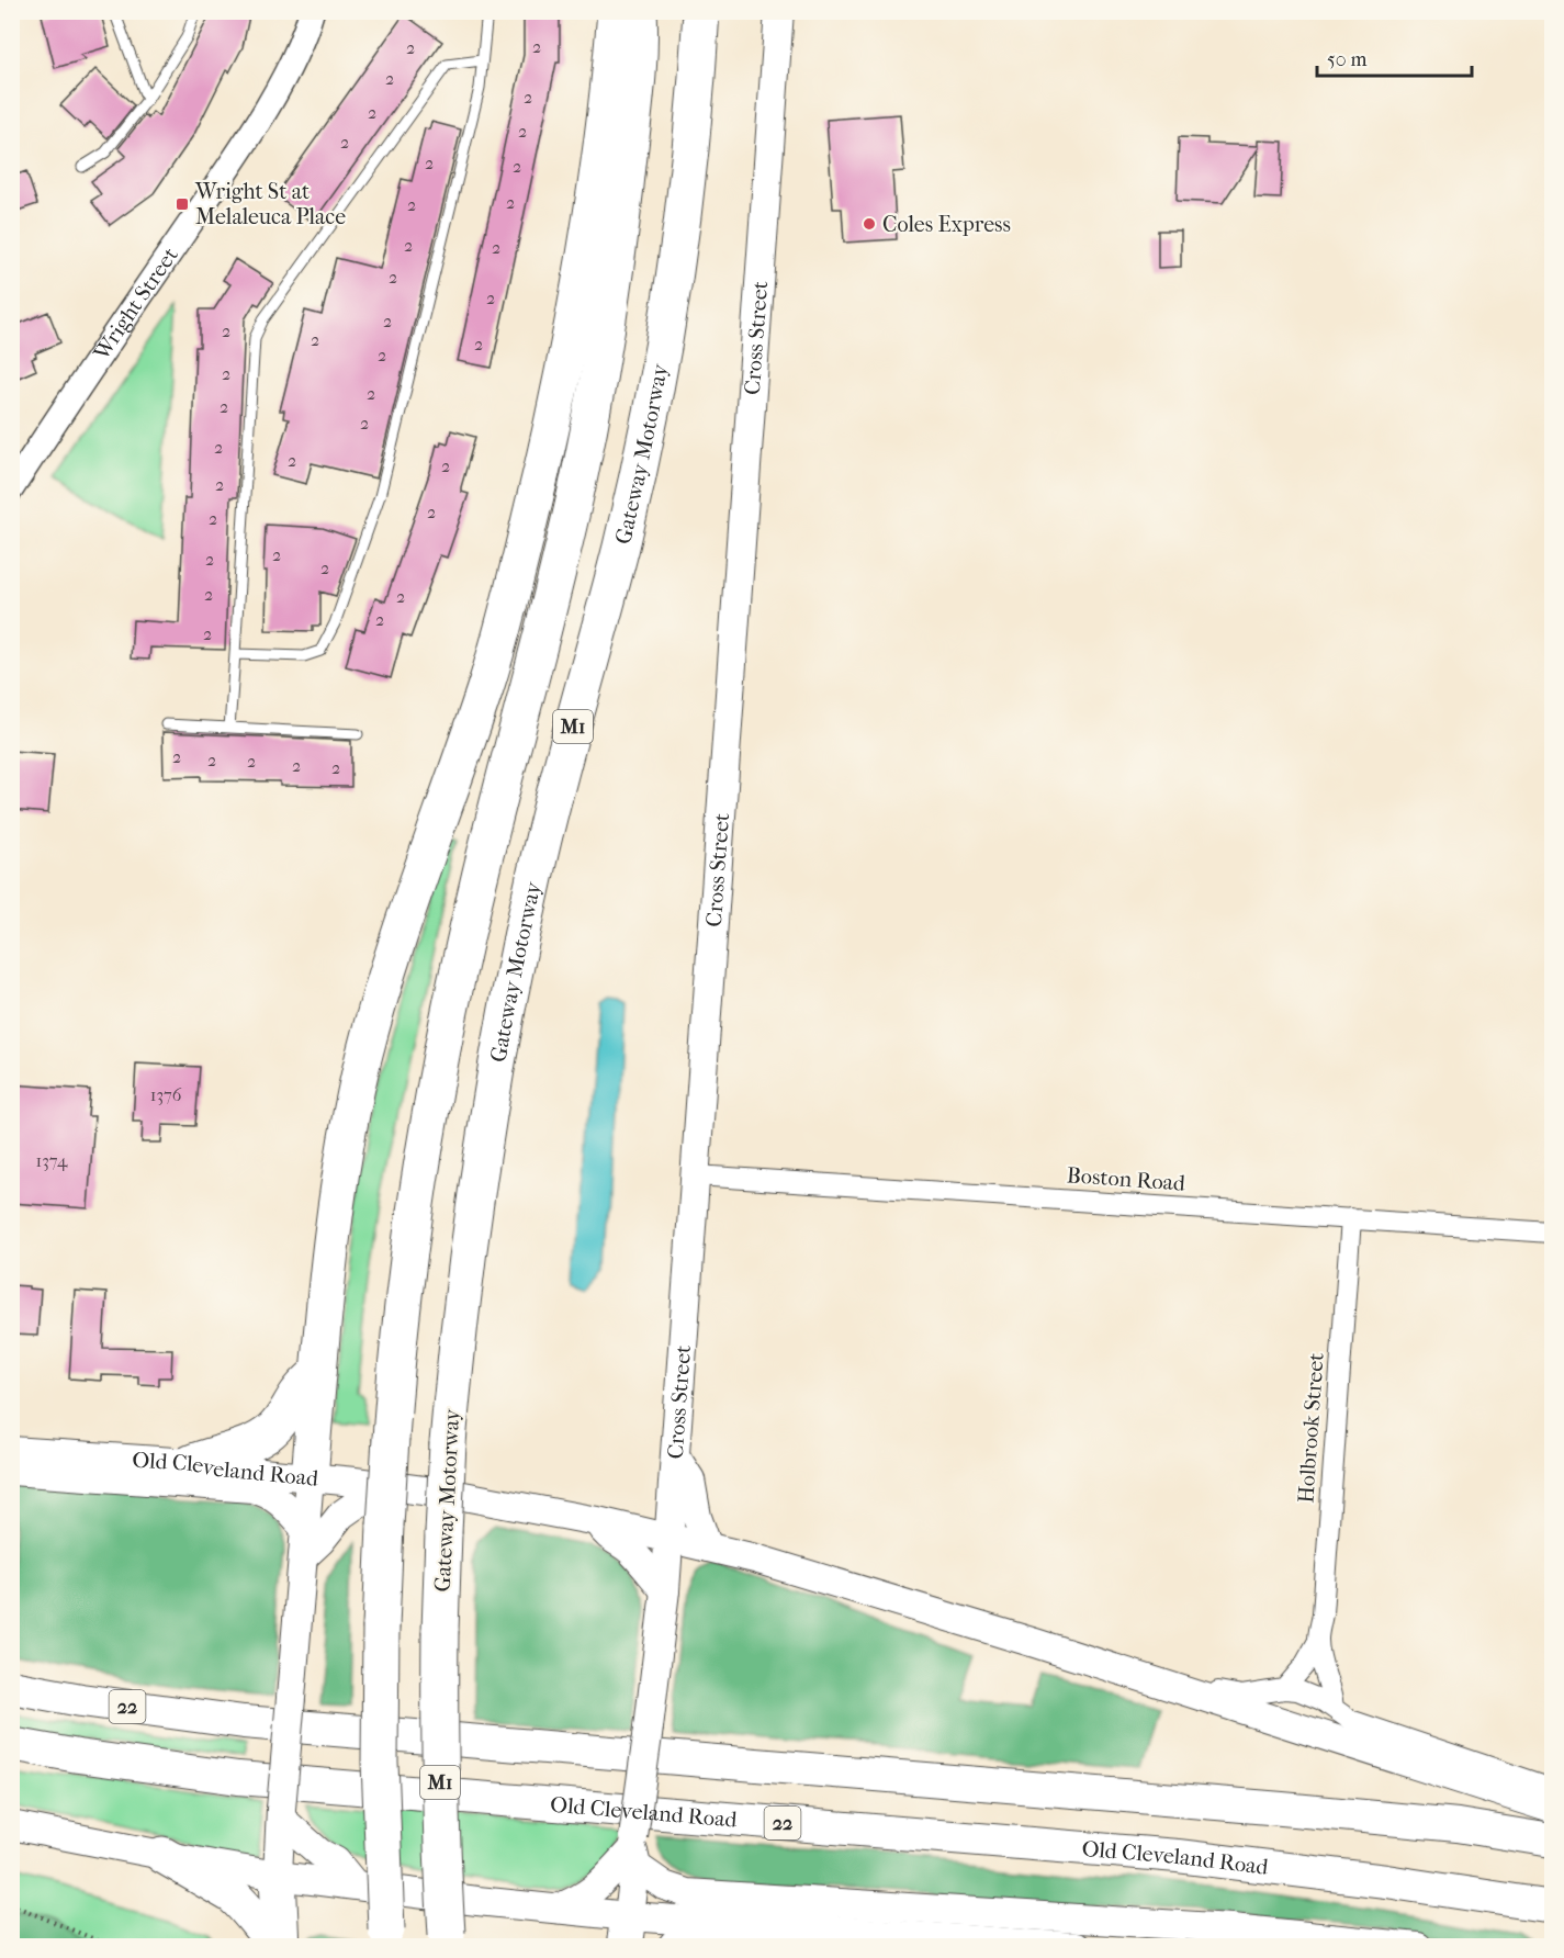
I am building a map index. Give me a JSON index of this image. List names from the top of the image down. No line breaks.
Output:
{"streets":{"highway":["Gateway Motorway","M1","Old Cleveland Road","22"],"main road":["Cross Street"],"street":["Wright Street","Boston Road","Holbrook Street"]},"crossings":[["Cross Street","Boston Road"],["Cross Street","Old Cleveland Road"],["Boston Road","Holbrook Street"],["Holbrook Street","Old Cleveland Road"]],"places":{"transit":["Wright St at Melaleuca Place"],"other":["Coles Express"]},"house_numbers":["2","2","2","2","2","2","2","2","2","2","2","2","2","2","2","2","2","2","2","2","2","2","2","2","2","2","2","2","2","2","2","2","2","2","2","2","2","2","2","2","2","2","1376","1374"],"scale_bar":"50 m"}
